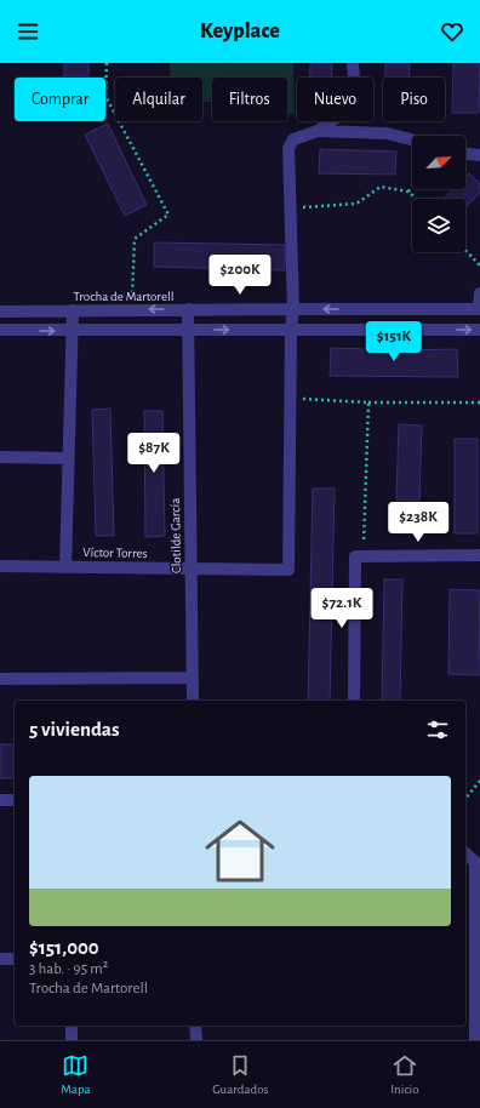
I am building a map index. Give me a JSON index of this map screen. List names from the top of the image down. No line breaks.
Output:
{"streets":{"street":["Trocha de Martorell","Clotilde García","Víctor Torres"]},"crossings":[["Trocha de Martorell","Clotilde García"],["Clotilde García","Víctor Torres"]],"north":"top right","page":{"header":"Keyplace","chip":["Comprar","Alquilar","Filtros","Nuevo","Piso"],"price":["$200K","$151K","$87K","$238K","$72.1K"],"heading":"5 viviendas","list":[{"name":"$151,000","note":"3 hab. · 95 m² · Trocha de Martorell"}],"tabs":["Mapa","Guardados","Inicio"]}}
